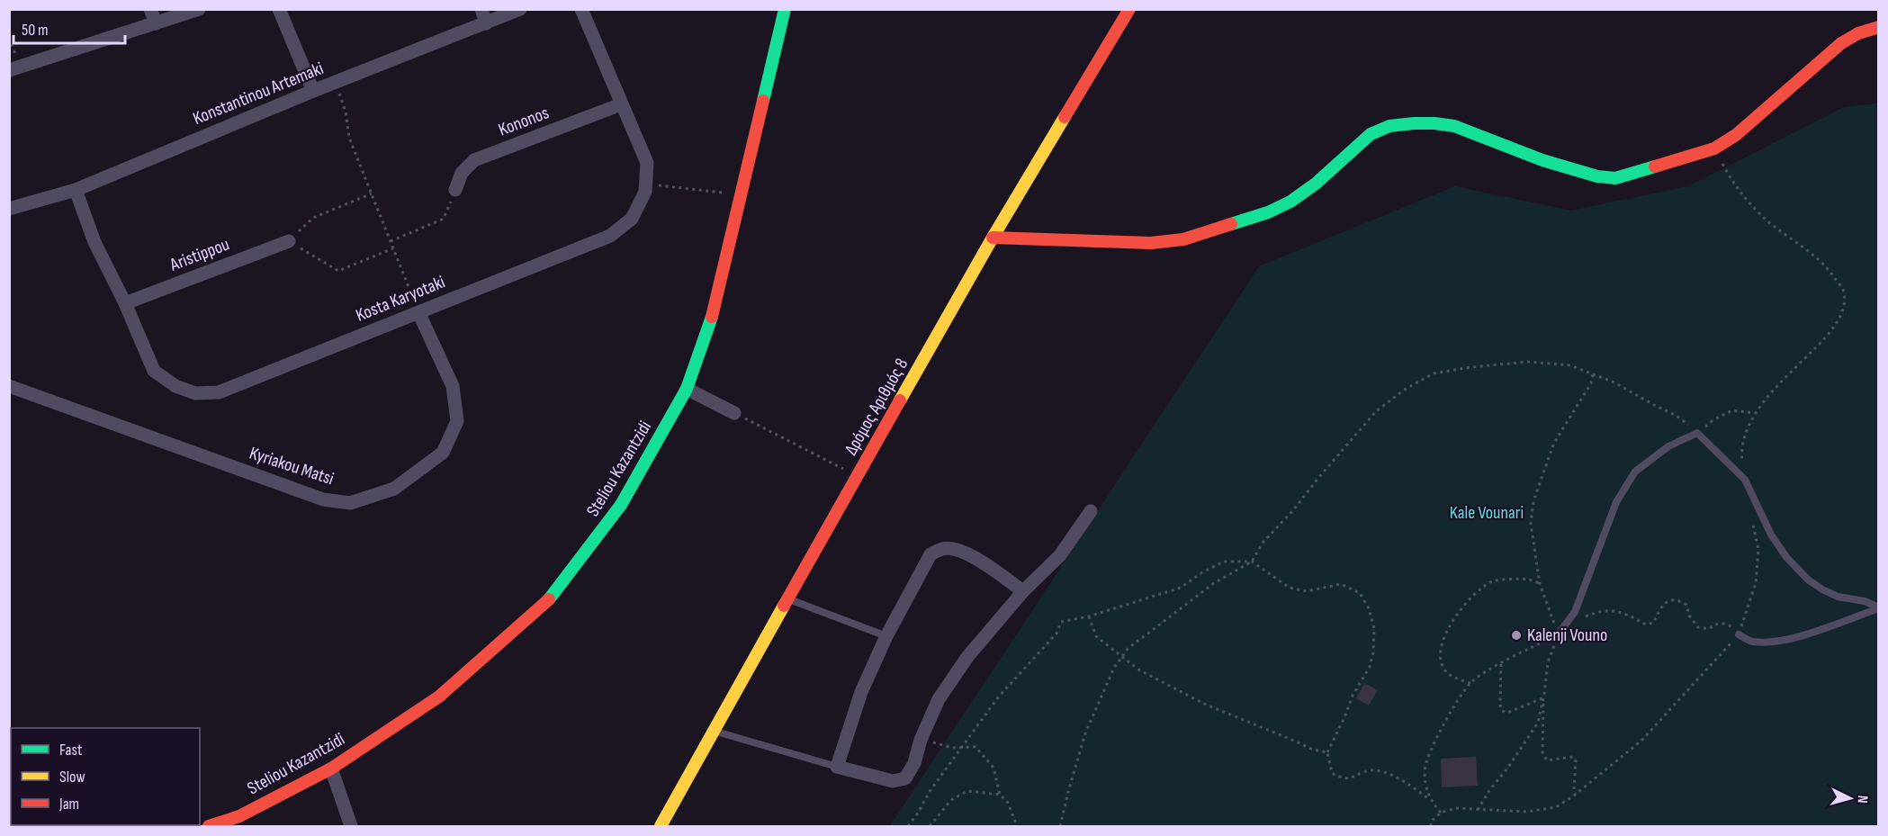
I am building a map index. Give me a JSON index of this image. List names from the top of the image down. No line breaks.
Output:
{"streets":{"street":["Konstantinou Artemaki","Kononos","Aristippou","Kosta Karyotaki","Δρόμος Αριθμός 8","Kyriakou Matsi","Steliou Kazantzidi"]},"crossings":[["Konstantinou Artemaki","Kosta Karyotaki"],["Kononos","Kosta Karyotaki"],["Aristippou","Kosta Karyotaki"],["Kosta Karyotaki","Kyriakou Matsi"]],"parks":["Kale Vounari"],"places":["Kalenji Vouno"],"legend":["Fast","Slow","Jam"],"scale_bar":"50 m","north":"right"}
